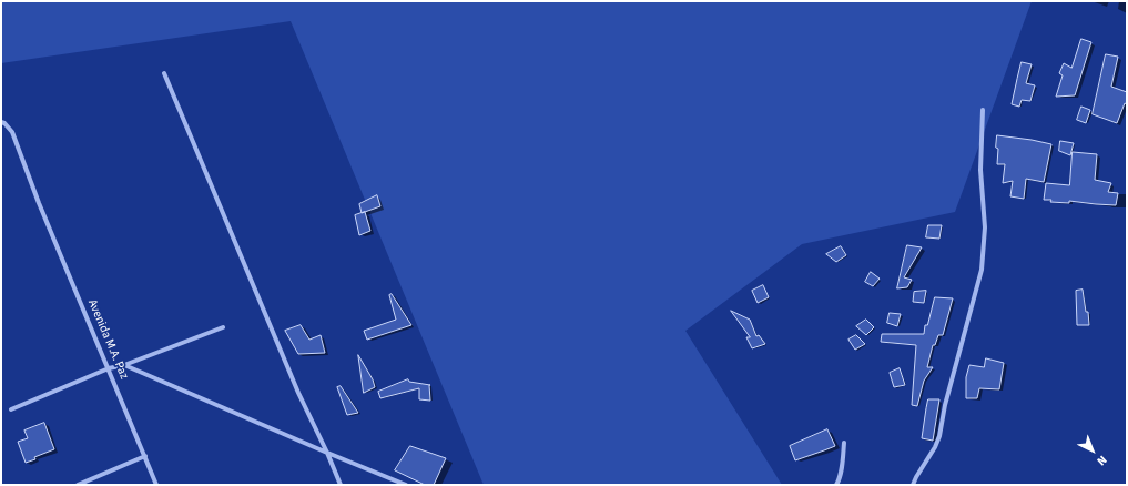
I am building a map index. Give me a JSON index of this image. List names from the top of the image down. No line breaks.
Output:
{"streets":{"street":["Avenida M.A. Paz"]},"north":"bottom right"}
